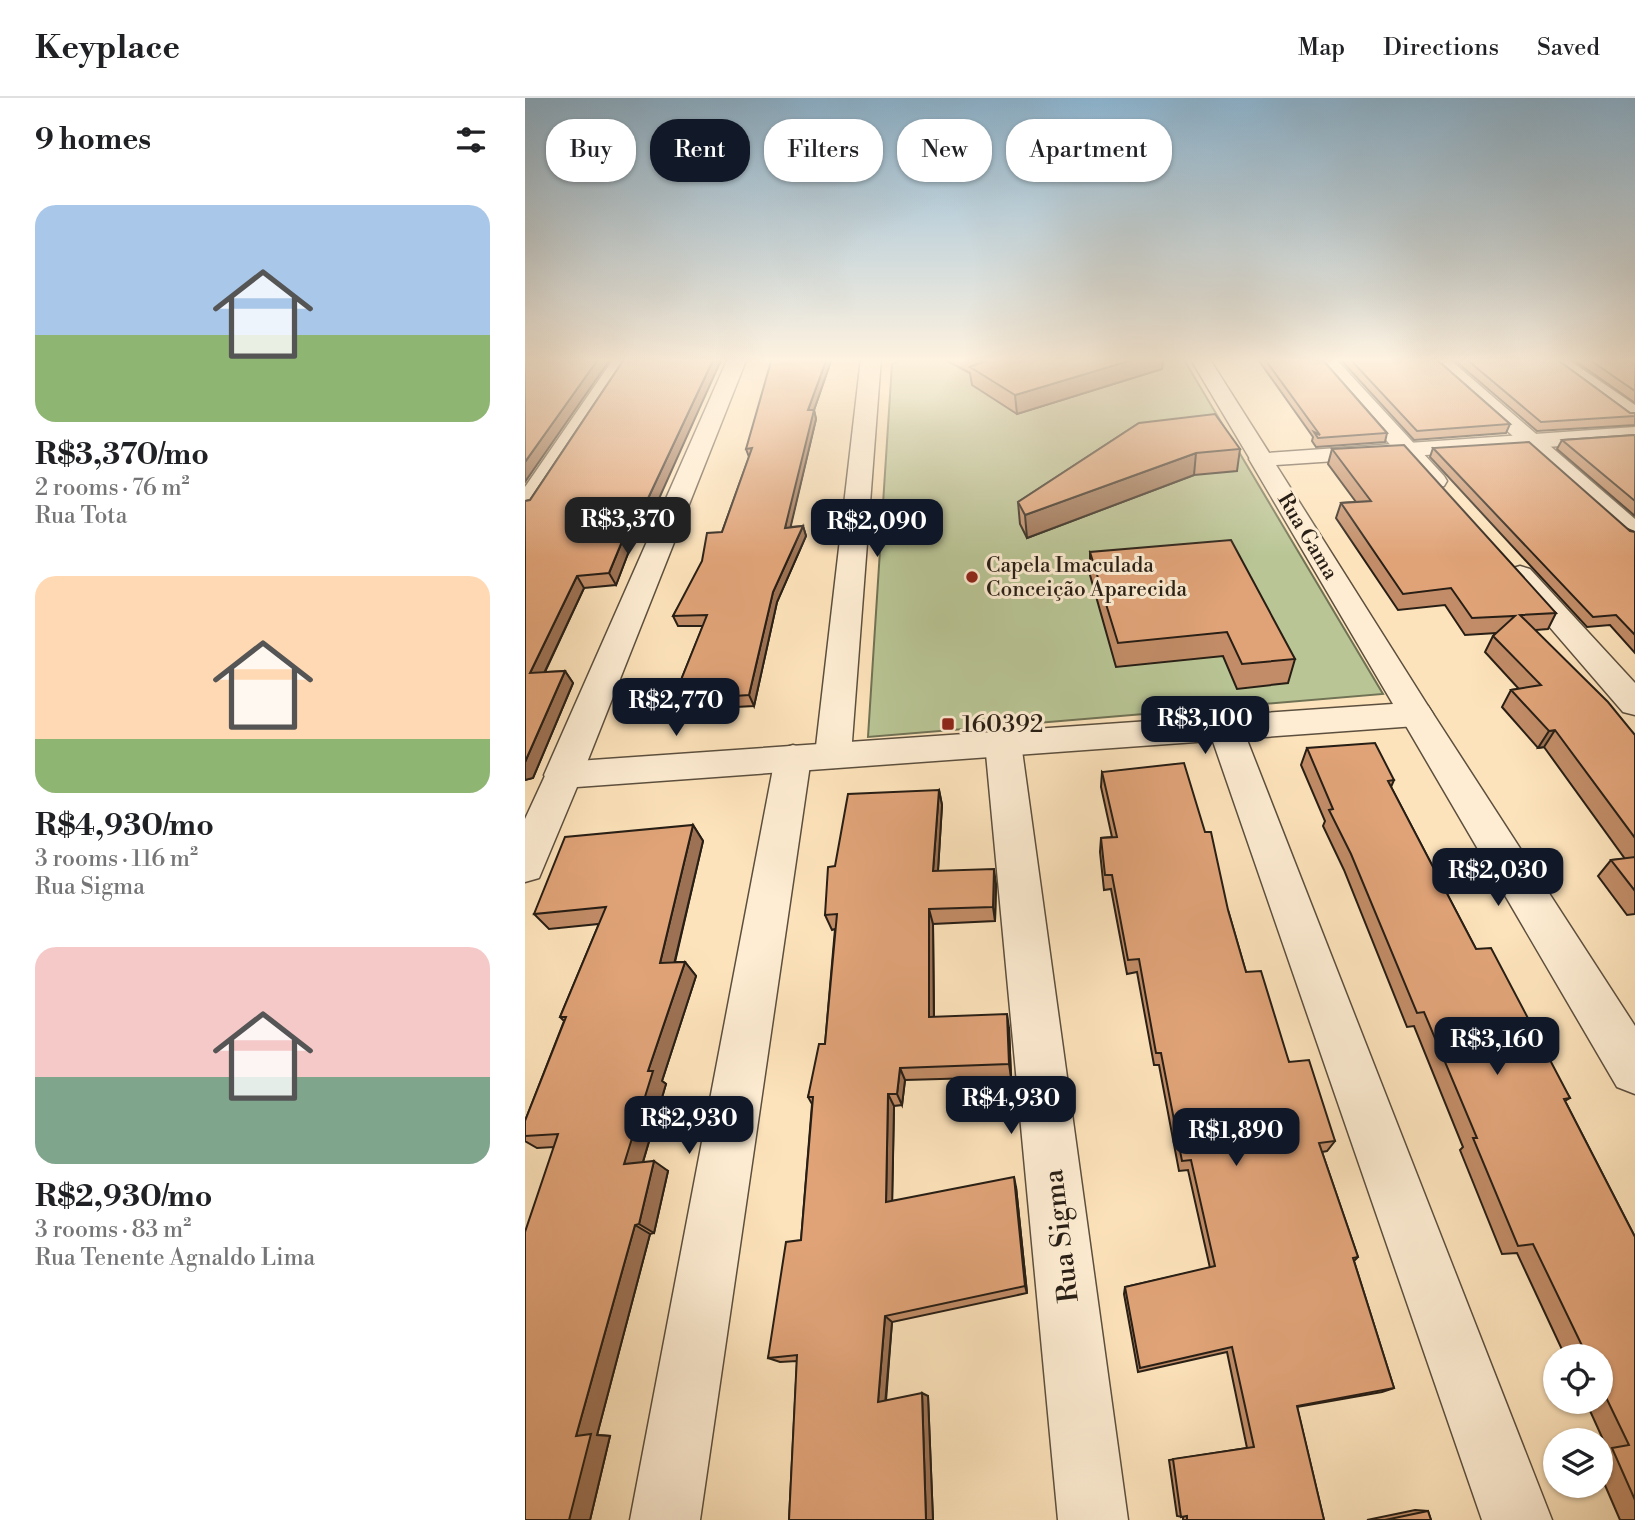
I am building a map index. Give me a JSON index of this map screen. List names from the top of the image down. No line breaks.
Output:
{"streets":{"street":["Rua Gama","Rua Sigma"]},"places":{"other":["Capela Imaculada Conceição Aparecida"],"transit":["160392"]},"page":{"header":"Keyplace","nav":["Map","Directions","Saved"],"heading":"9 homes","chip":["Buy","Rent","Filters","New","Apartment"],"list":[{"name":"R$3,370/mo","note":"2 rooms · 76 m² · Rua Tota"},{"name":"R$4,930/mo","note":"3 rooms · 116 m² · Rua Sigma"},{"name":"R$2,930/mo","note":"3 rooms · 83 m² · Rua Tenente Agnaldo Lima"}],"price":["R$3,370","R$2,090","R$2,770","R$3,100","R$2,030","R$3,160","R$4,930","R$2,930","R$1,890"]}}
